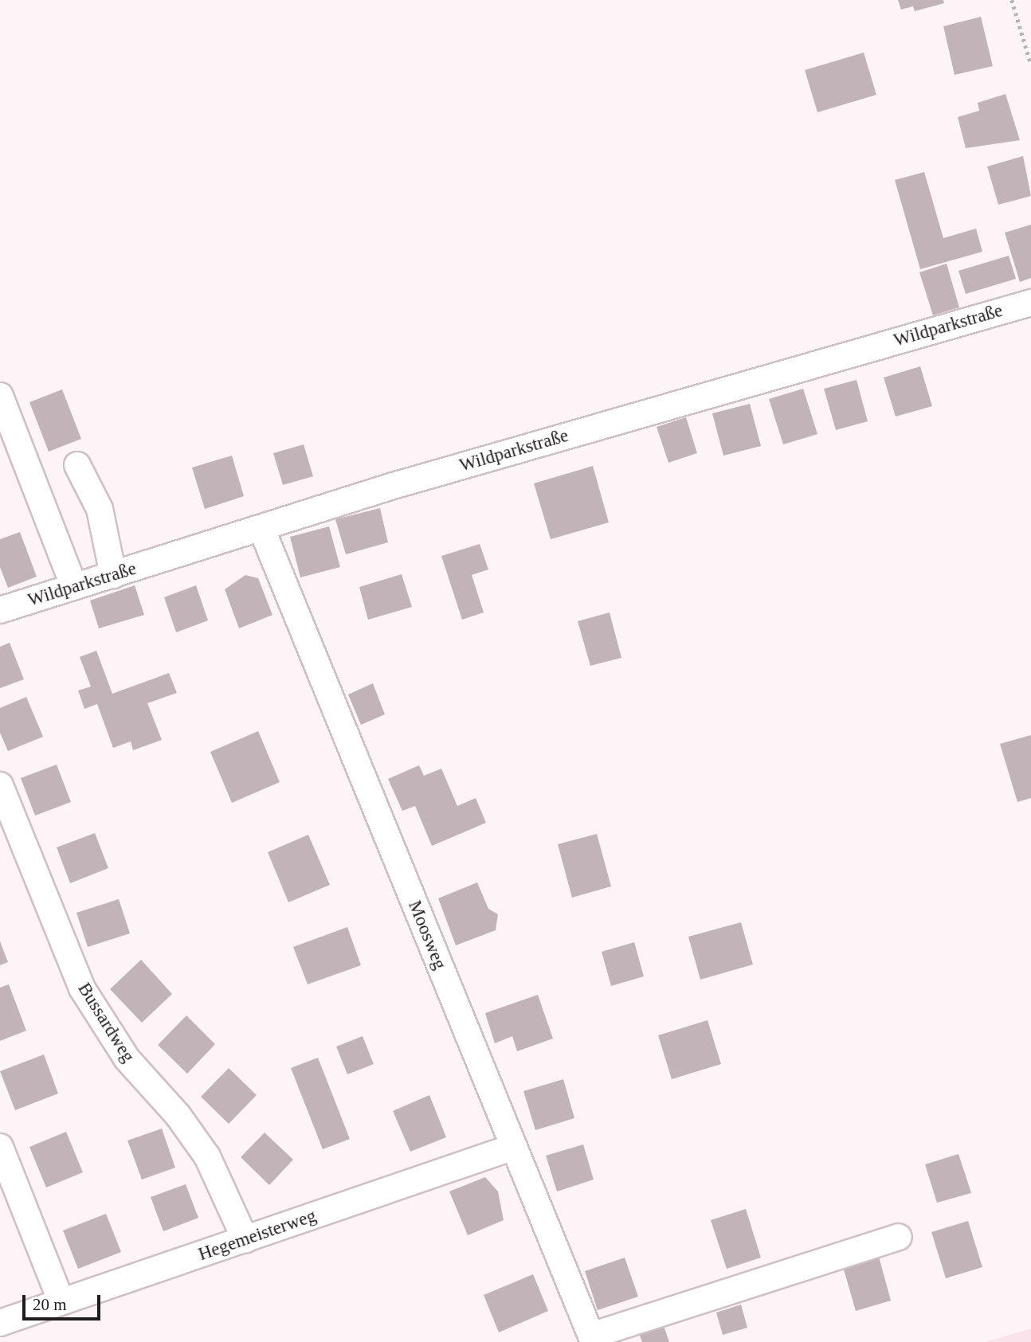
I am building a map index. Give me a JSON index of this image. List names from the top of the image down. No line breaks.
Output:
{"streets":{"street":["Wildparkstraße","Moosweg","Bussardweg","Hegemeisterweg"]},"crossings":[["Wildparkstraße","Moosweg"],["Moosweg","Hegemeisterweg"],["Bussardweg","Hegemeisterweg"]],"scale_bar":"20 m"}
